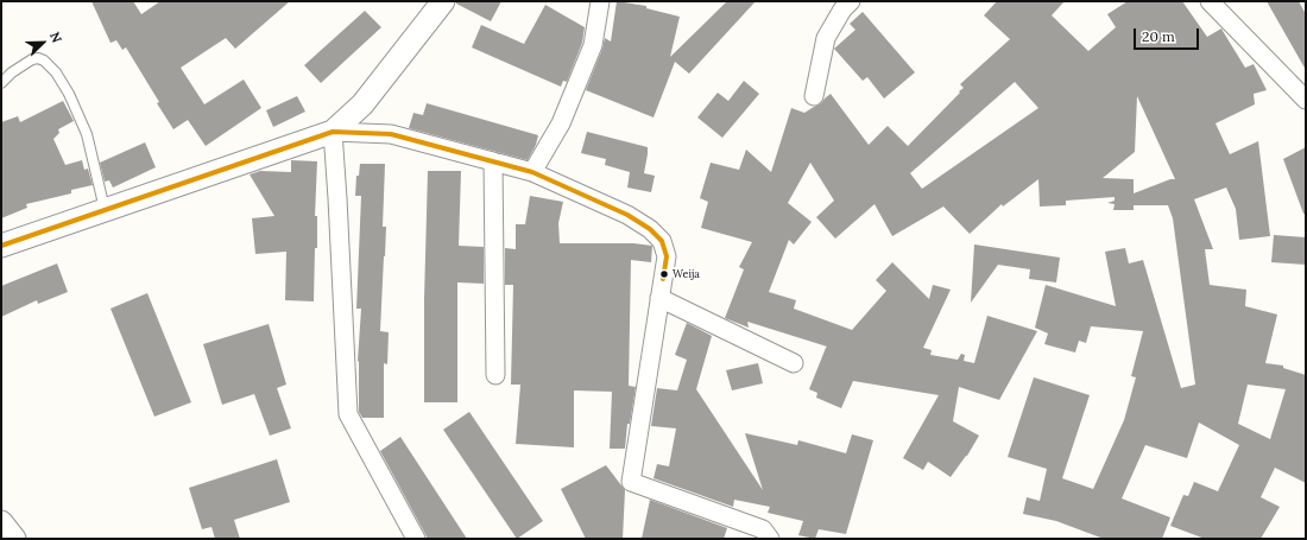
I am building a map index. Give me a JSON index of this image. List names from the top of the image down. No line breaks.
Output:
{"places":["Weija"],"scale_bar":"20 m","north":"top right"}
